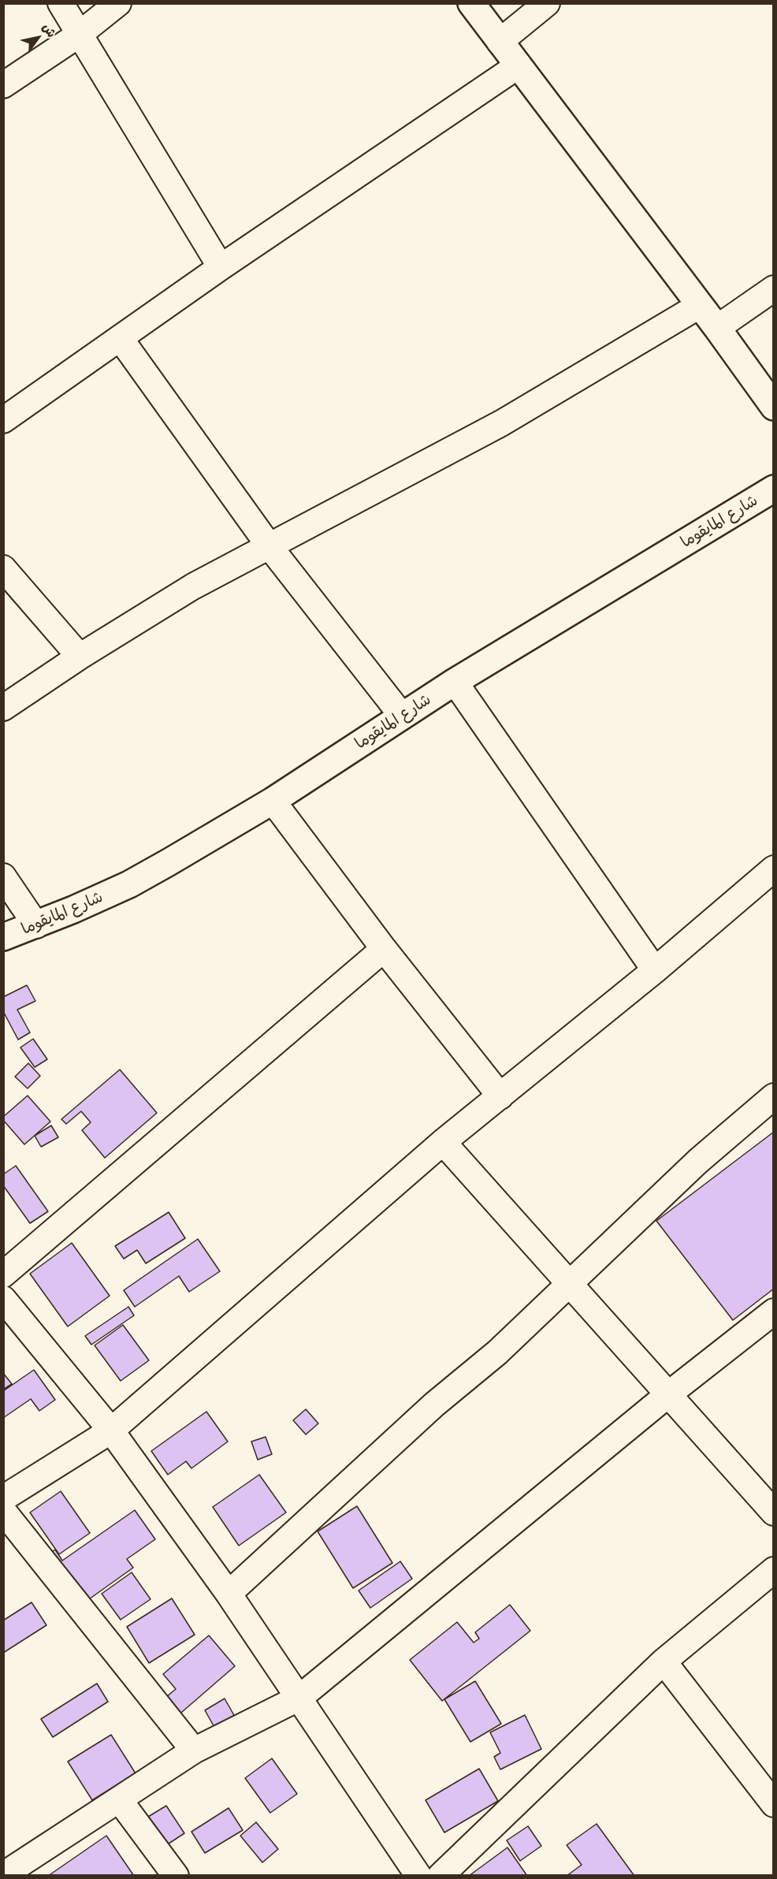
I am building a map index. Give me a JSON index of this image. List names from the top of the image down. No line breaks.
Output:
{"streets":{"street":["شارع المايقوما"]},"north":"top right"}
